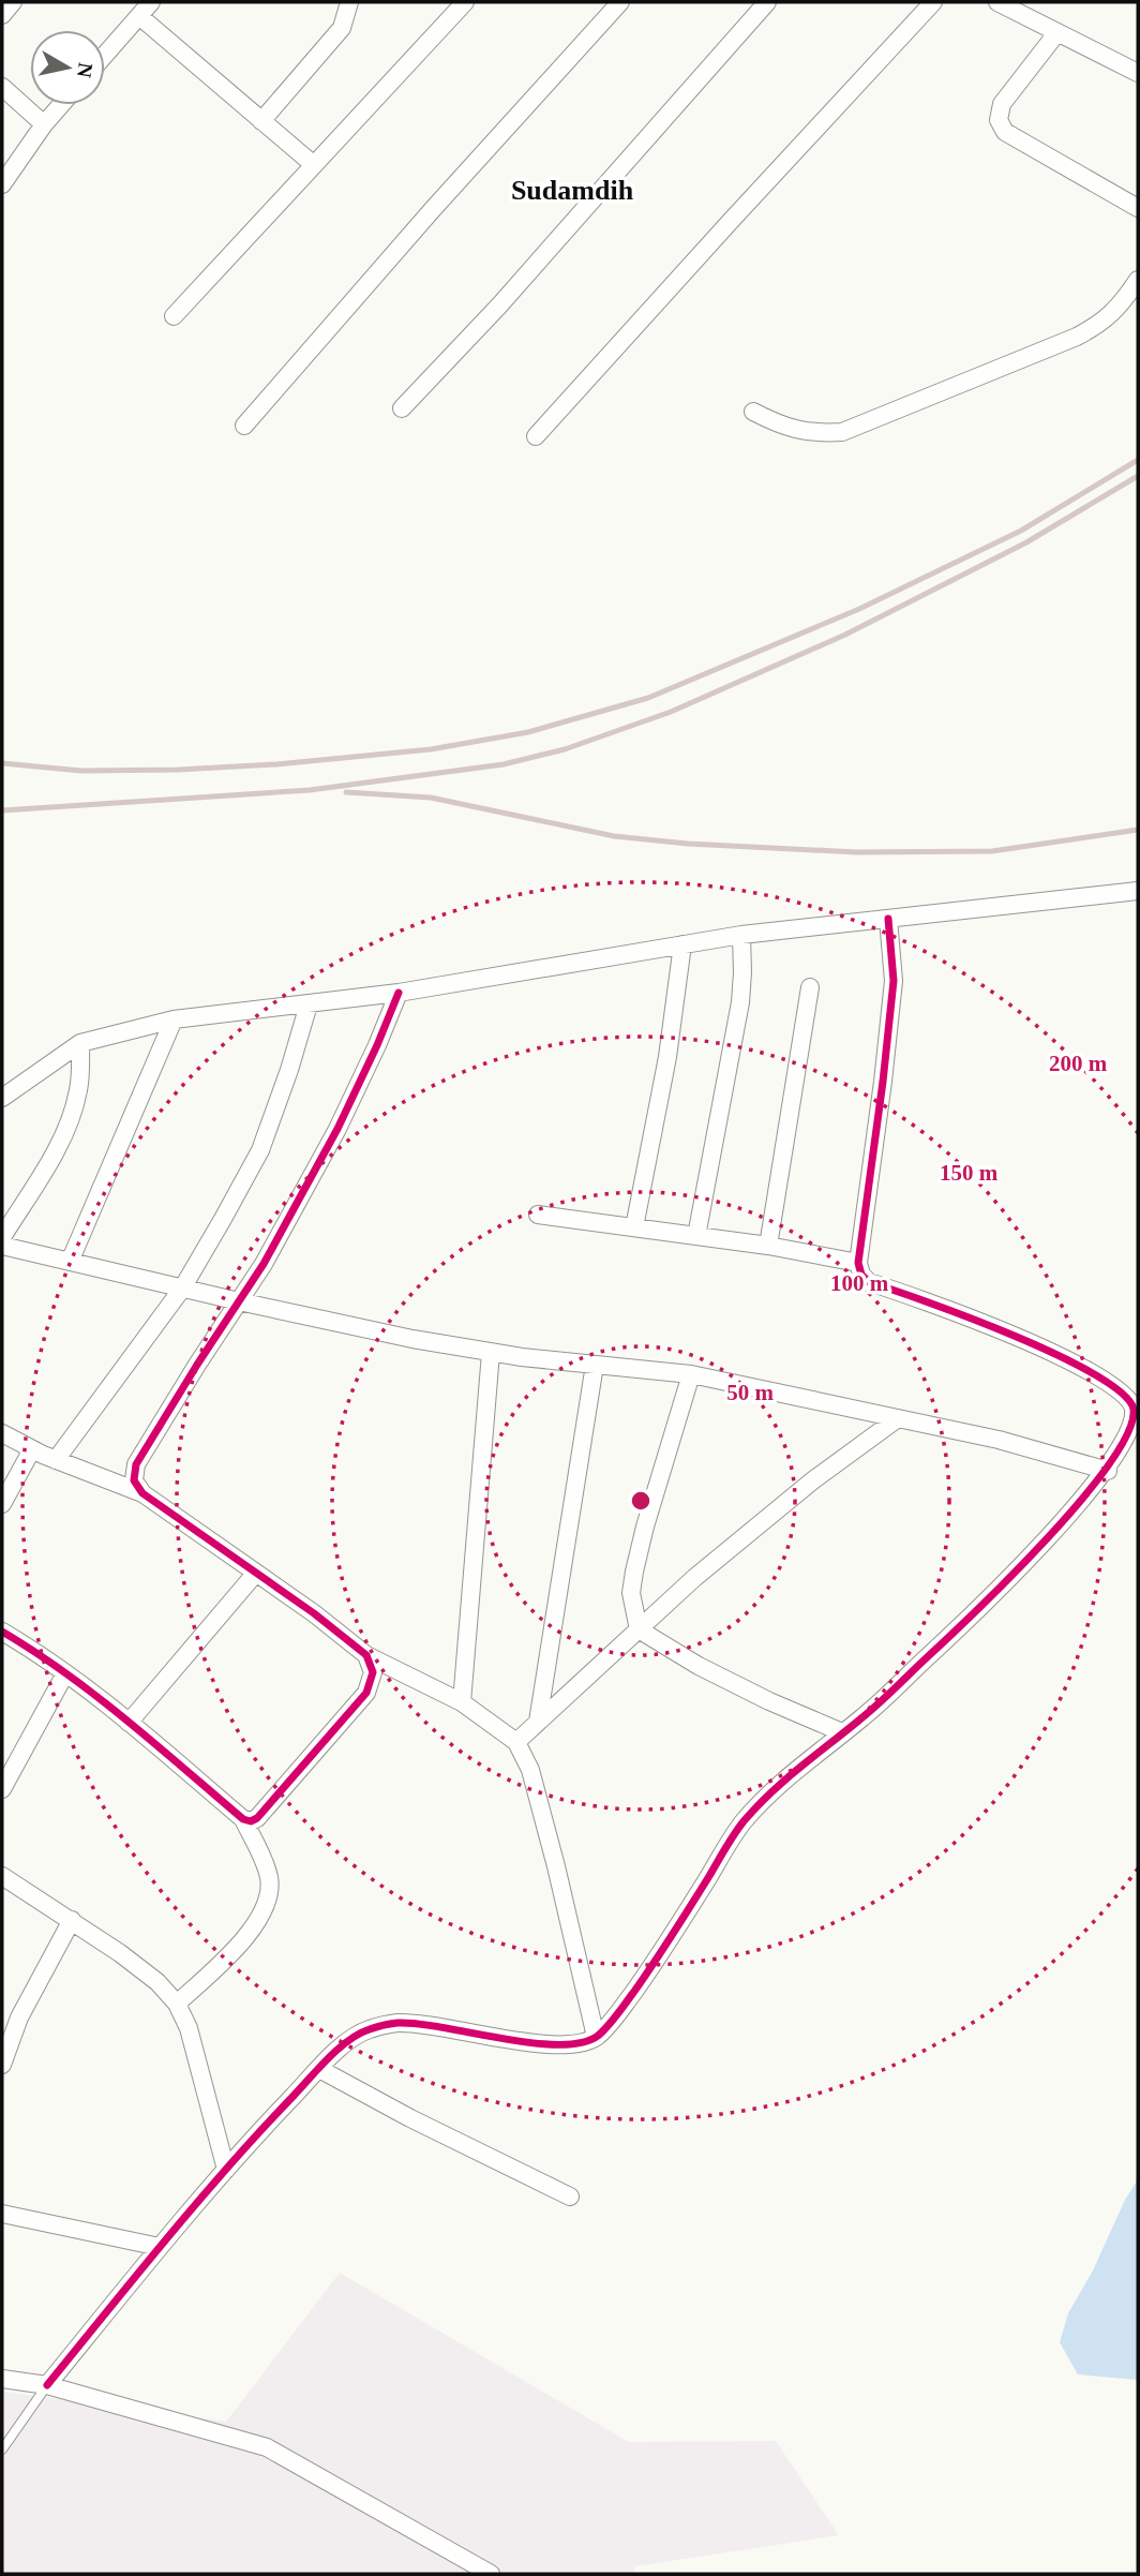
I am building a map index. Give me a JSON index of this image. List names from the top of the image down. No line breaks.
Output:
{"districts":["Sudamdih"],"north":"right","rings":["200 m","150 m","100 m","50 m"]}
